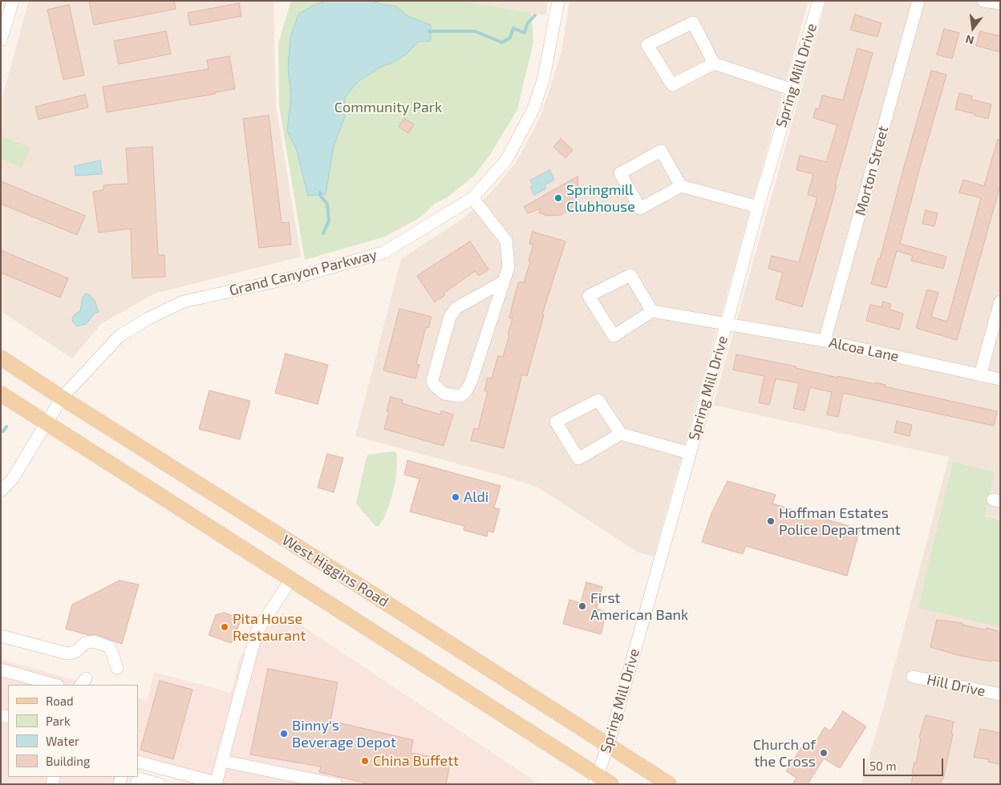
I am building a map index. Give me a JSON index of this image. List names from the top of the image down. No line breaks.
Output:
{"streets":{"main road":["West Higgins Road"],"street":["Spring Mill Drive","Morton Street","Grand Canyon Parkway","Alcoa Lane","Hill Drive"]},"crossings":[["Spring Mill Drive","Alcoa Lane"],["Spring Mill Drive","West Higgins Road"],["Morton Street","Alcoa Lane"],["Grand Canyon Parkway","West Higgins Road"]],"parks":["Community Park"],"places":["Springmill Clubhouse","Aldi","Hoffman Estates Police Department","First American Bank","Pita House Restaurant","Binny's Beverage Depot","Church of the Cross","China Buffett"],"legend":["Road","Park","Water","Building"],"scale_bar":"50 m","north":"bottom"}
